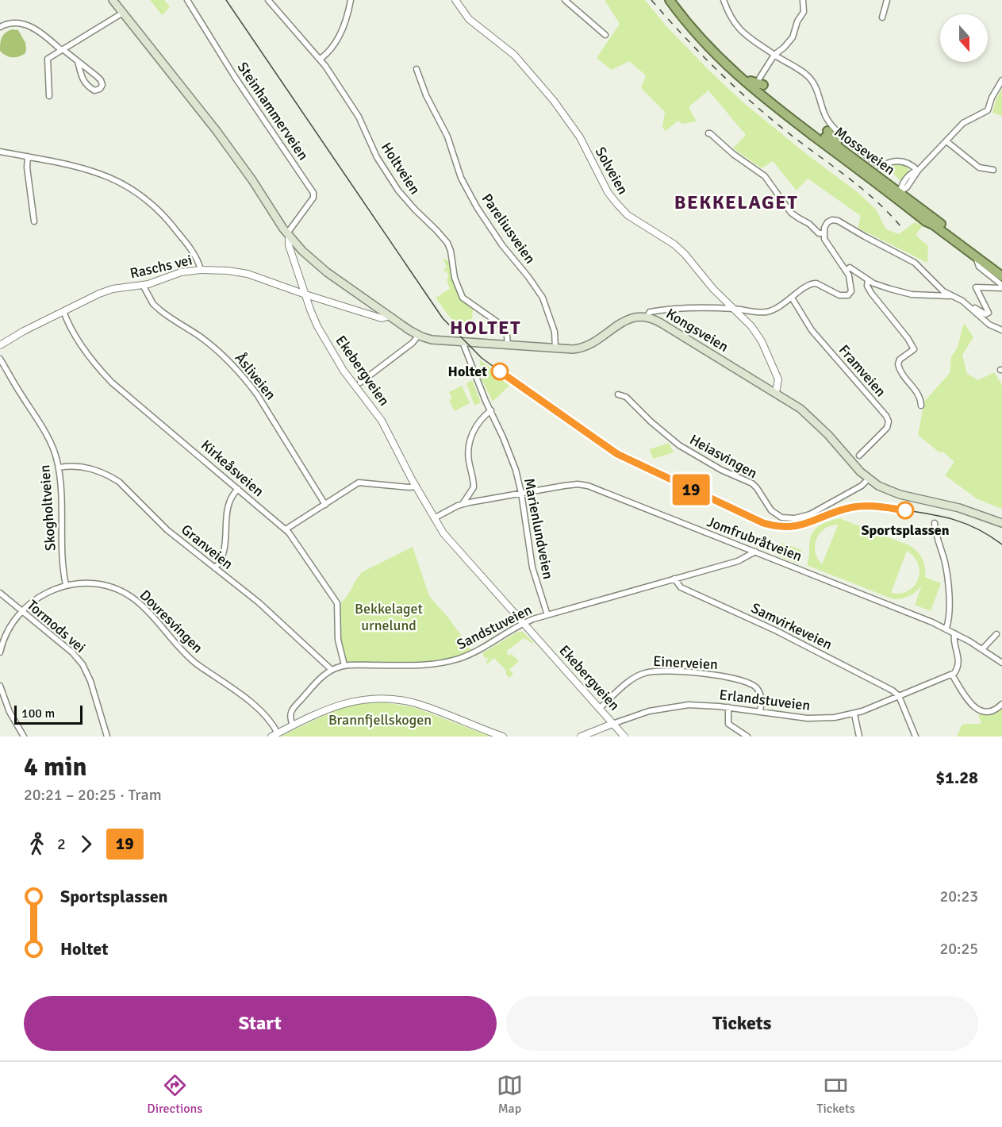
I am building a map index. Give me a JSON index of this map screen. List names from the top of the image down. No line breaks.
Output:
{"streets":{"highway":["Mosseveien"],"main road":["Kongsveien","Ekebergveien"],"street":["Steinhammerveien","Holtveien","Solveien","Pareliusveien","Raschs vei","Framveien","Åsliveien","Heiasvingen","Kirkeåsveien","Skogholtveien","Marienlundveien","Jomfrubråtveien","Granveien","Dovresvingen","Tormods vei","Samvirkeveien","Sandstuveien","Einerveien","Erlandstuveien"]},"crossings":[["Steinhammerveien","Kongsveien"],["Steinhammerveien","Ekebergveien"],["Holtveien","Kongsveien"],["Solveien","Kongsveien"],["Pareliusveien","Kongsveien"],["Raschs vei","Kongsveien"],["Raschs vei","Ekebergveien"],["Raschs vei","Åsliveien"],["Raschs vei","Kirkeåsveien"],["Kongsveien","Ekebergveien"],["Kongsveien","Heiasvingen"],["Kongsveien","Marienlundveien"],["Ekebergveien","Jomfrubråtveien"],["Ekebergveien","Sandstuveien"],["Ekebergveien","Einerveien"],["Ekebergveien","Erlandstuveien"],["Kirkeåsveien","Sandstuveien"],["Skogholtveien","Granveien"],["Skogholtveien","Dovresvingen"],["Marienlundveien","Jomfrubråtveien"],["Marienlundveien","Sandstuveien"],["Jomfrubråtveien","Sandstuveien"],["Granveien","Sandstuveien"],["Dovresvingen","Tormods vei"],["Samvirkeveien","Sandstuveien"],["Samvirkeveien","Erlandstuveien"],["Einerveien","Erlandstuveien"]],"districts":["BEKKELAGET","HOLTET"],"parks":["Bekkelaget urnelund","Brannfjellskogen"],"places":["Holtet","Sportsplassen"],"lines":["tram line 19"],"scale_bar":"100 m","north":"bottom","page":{"on_map":"19","scale":"100 m","heading":["4 min","20:21 – 20:25 · Tram","$1.28"],"legs":["2","19"],"list":[{"name":"Sportsplassen","value":"20:23"},{"name":"Holtet","value":"20:25"}],"buttons":["Start","Tickets"],"tabs":["Directions","Map","Tickets"]}}
